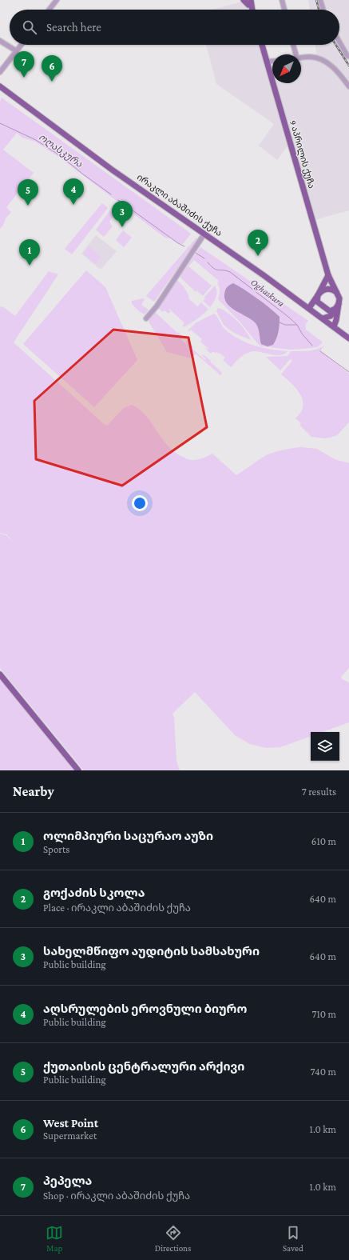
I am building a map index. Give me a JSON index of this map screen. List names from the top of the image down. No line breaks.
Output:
{"streets":{"main road":["9 აპრილის ქუჩა","ირაკლი აბაშიძის ქუჩა"]},"water":["ოღასკურა","Oghaskura"],"north":"bottom left","page":{"search":"Search here","pins":["7","6","4","5","3","2","1"],"heading":["Nearby","7 results"],"list":[{"mark":"1","name":"ოლიმპიური საცურაო აუზი","note":"Sports","value":"610 m"},{"mark":"2","name":"გოქაძის სკოლა","note":"Place · ირაკლი აბაშიძის ქუჩა","value":"640 m"},{"mark":"3","name":"სახელმწიფო აუდიტის სამსახური","note":"Public building","value":"640 m"},{"mark":"4","name":"აღსრულების ეროვნული ბიურო","note":"Public building","value":"710 m"},{"mark":"5","name":"ქუთაისის ცენტრალური არქივი","note":"Public building","value":"740 m"},{"mark":"6","name":"West Point","note":"Supermarket","value":"1.0 km"},{"mark":"7","name":"პეპელა","note":"Shop · ირაკლი აბაშიძის ქუჩა","value":"1.0 km"}],"nav":["Map","Directions","Saved"]}}
